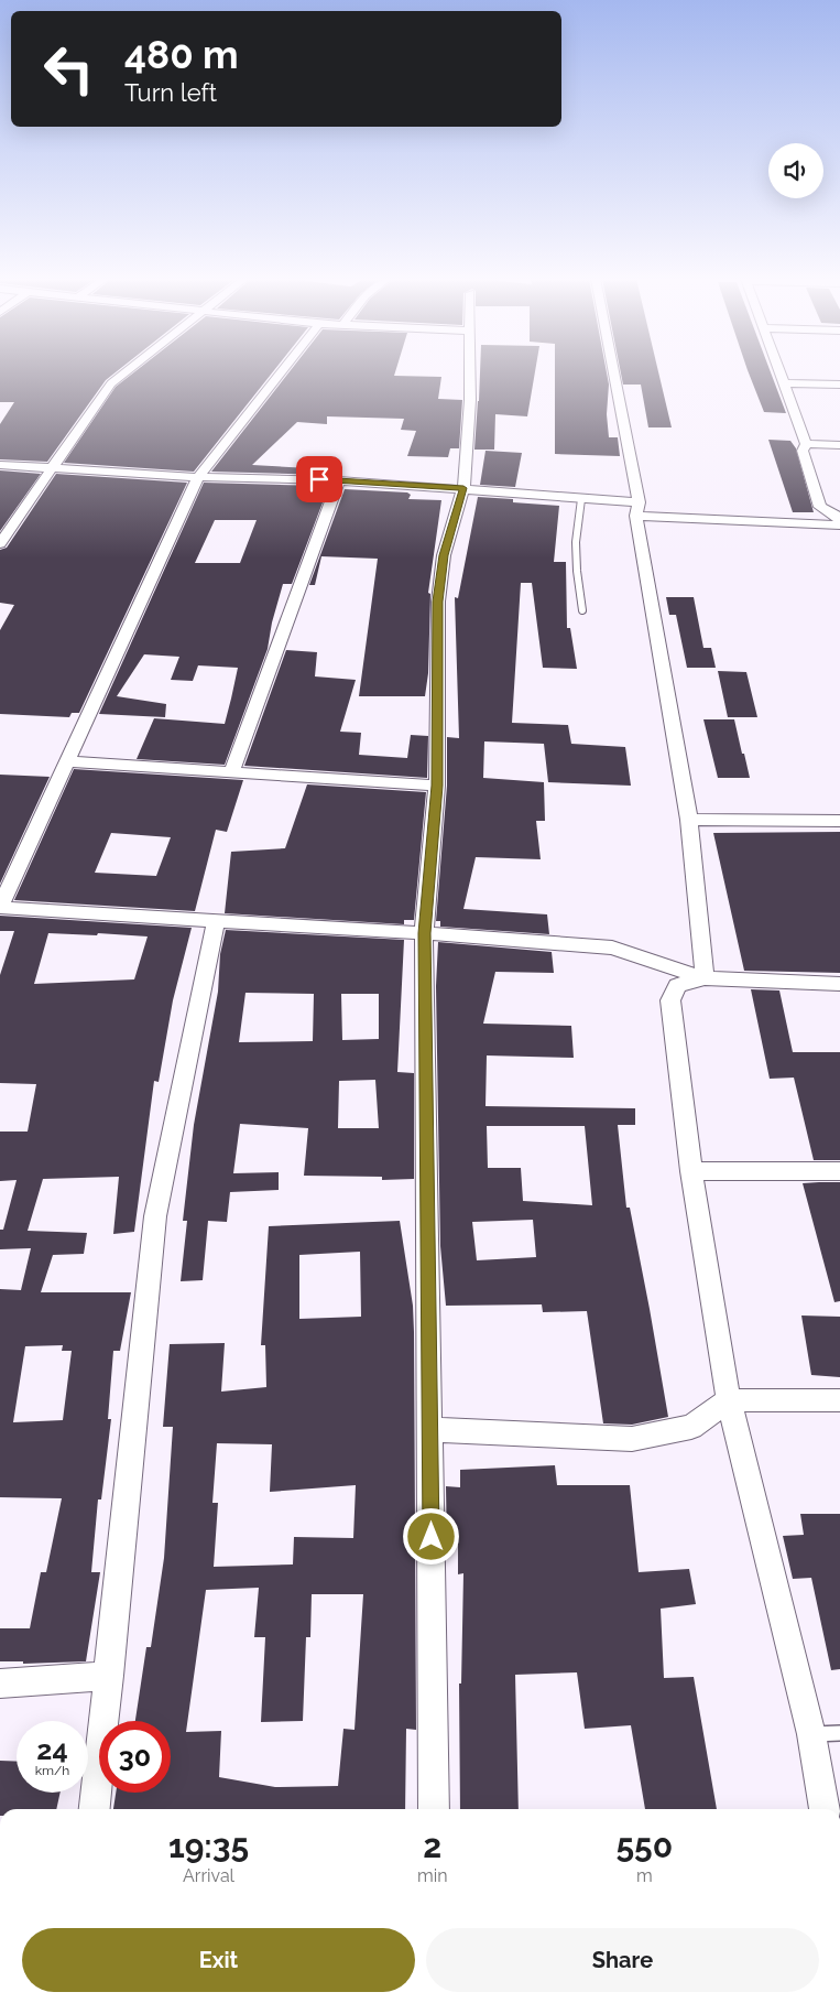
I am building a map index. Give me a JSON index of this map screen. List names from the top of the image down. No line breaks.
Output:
{"page":{"turn":["480 m","Turn left"],"speed":"24 km/h","limit":"30","eta":["19:35","Arrival","2","min","550","m"],"buttons":["Exit","Share"]}}
